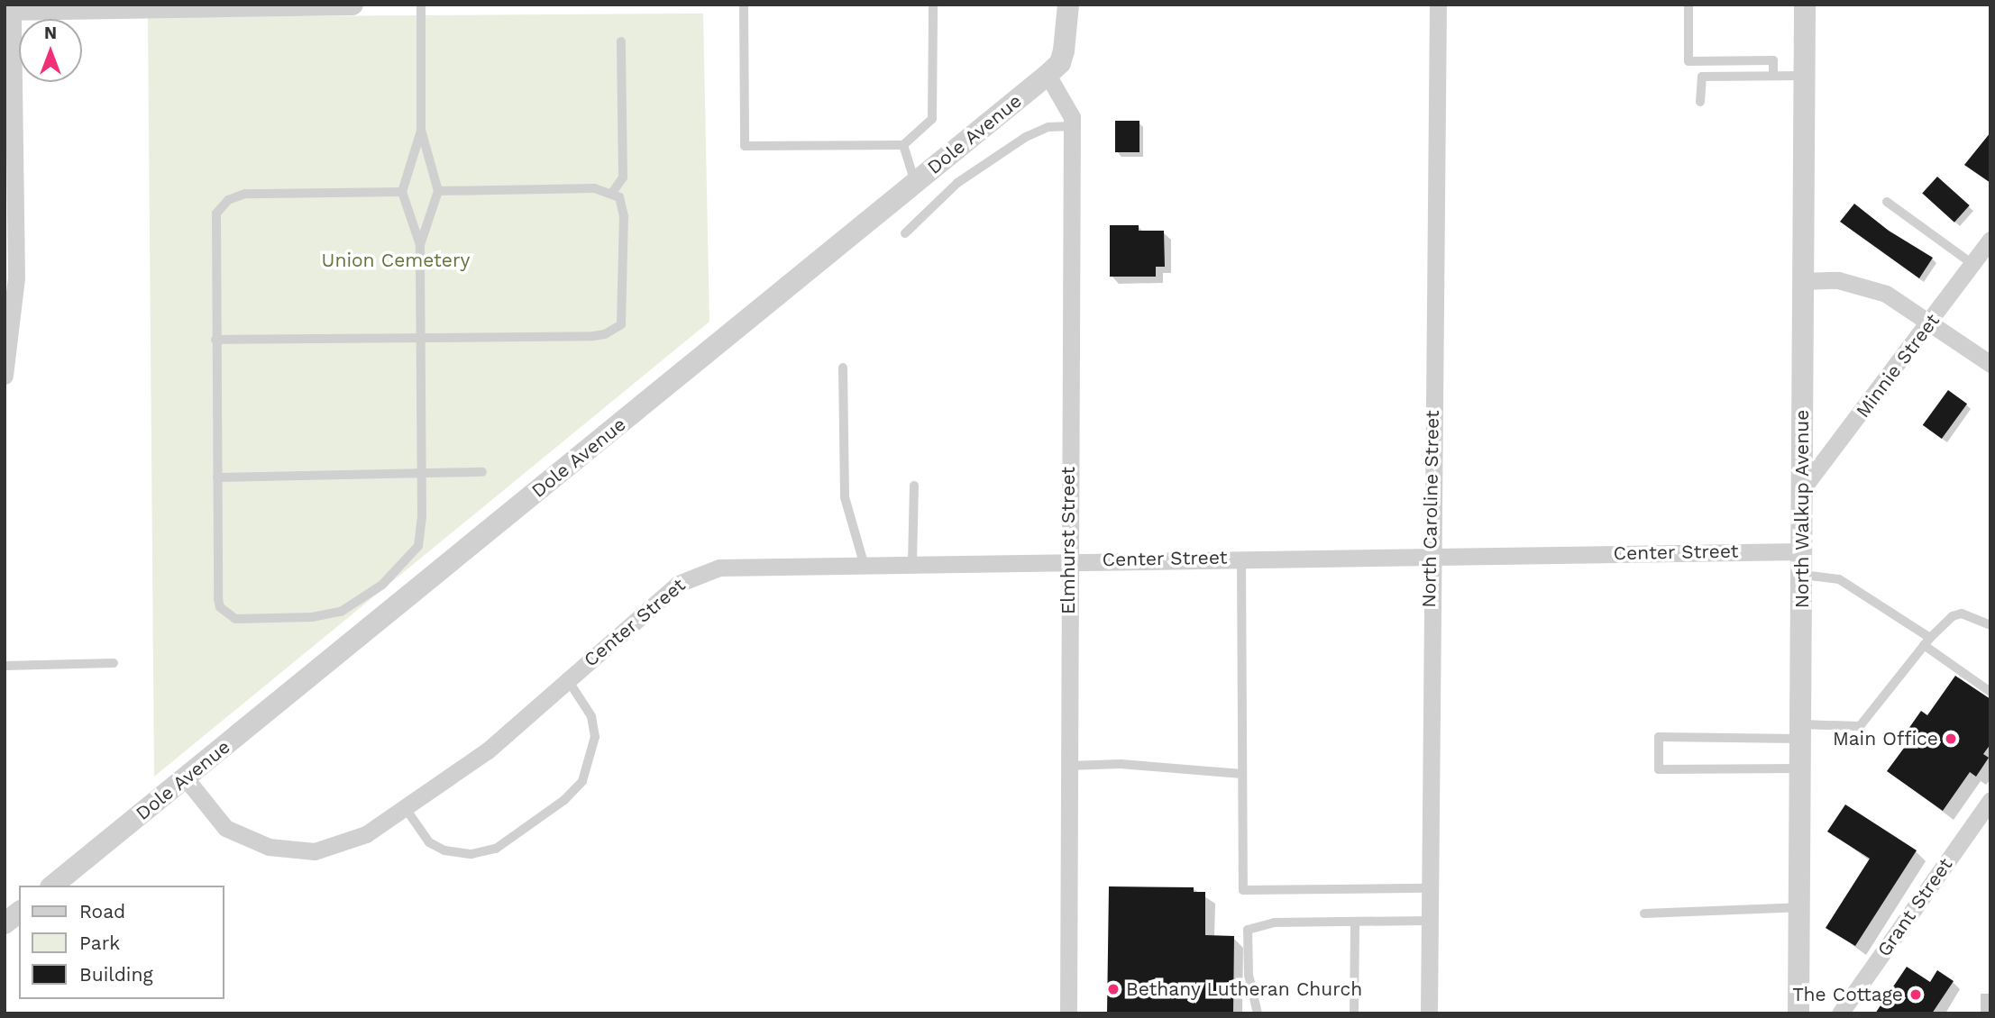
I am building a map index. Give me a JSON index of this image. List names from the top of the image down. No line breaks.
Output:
{"streets":{"street":["Dole Avenue","Minnie Street","North Caroline Street","North Walkup Avenue","Elmhurst Street","Center Street","Grant Street"]},"crossings":[["Dole Avenue","Elmhurst Street"],["Dole Avenue","Center Street"],["Minnie Street","North Walkup Avenue"],["North Caroline Street","Center Street"],["North Walkup Avenue","Center Street"],["Elmhurst Street","Center Street"]],"parks":["Union Cemetery"],"places":["Main Office","Bethany Lutheran Church","The Cottage"],"legend":["Road","Park","Building"],"north":"top"}
